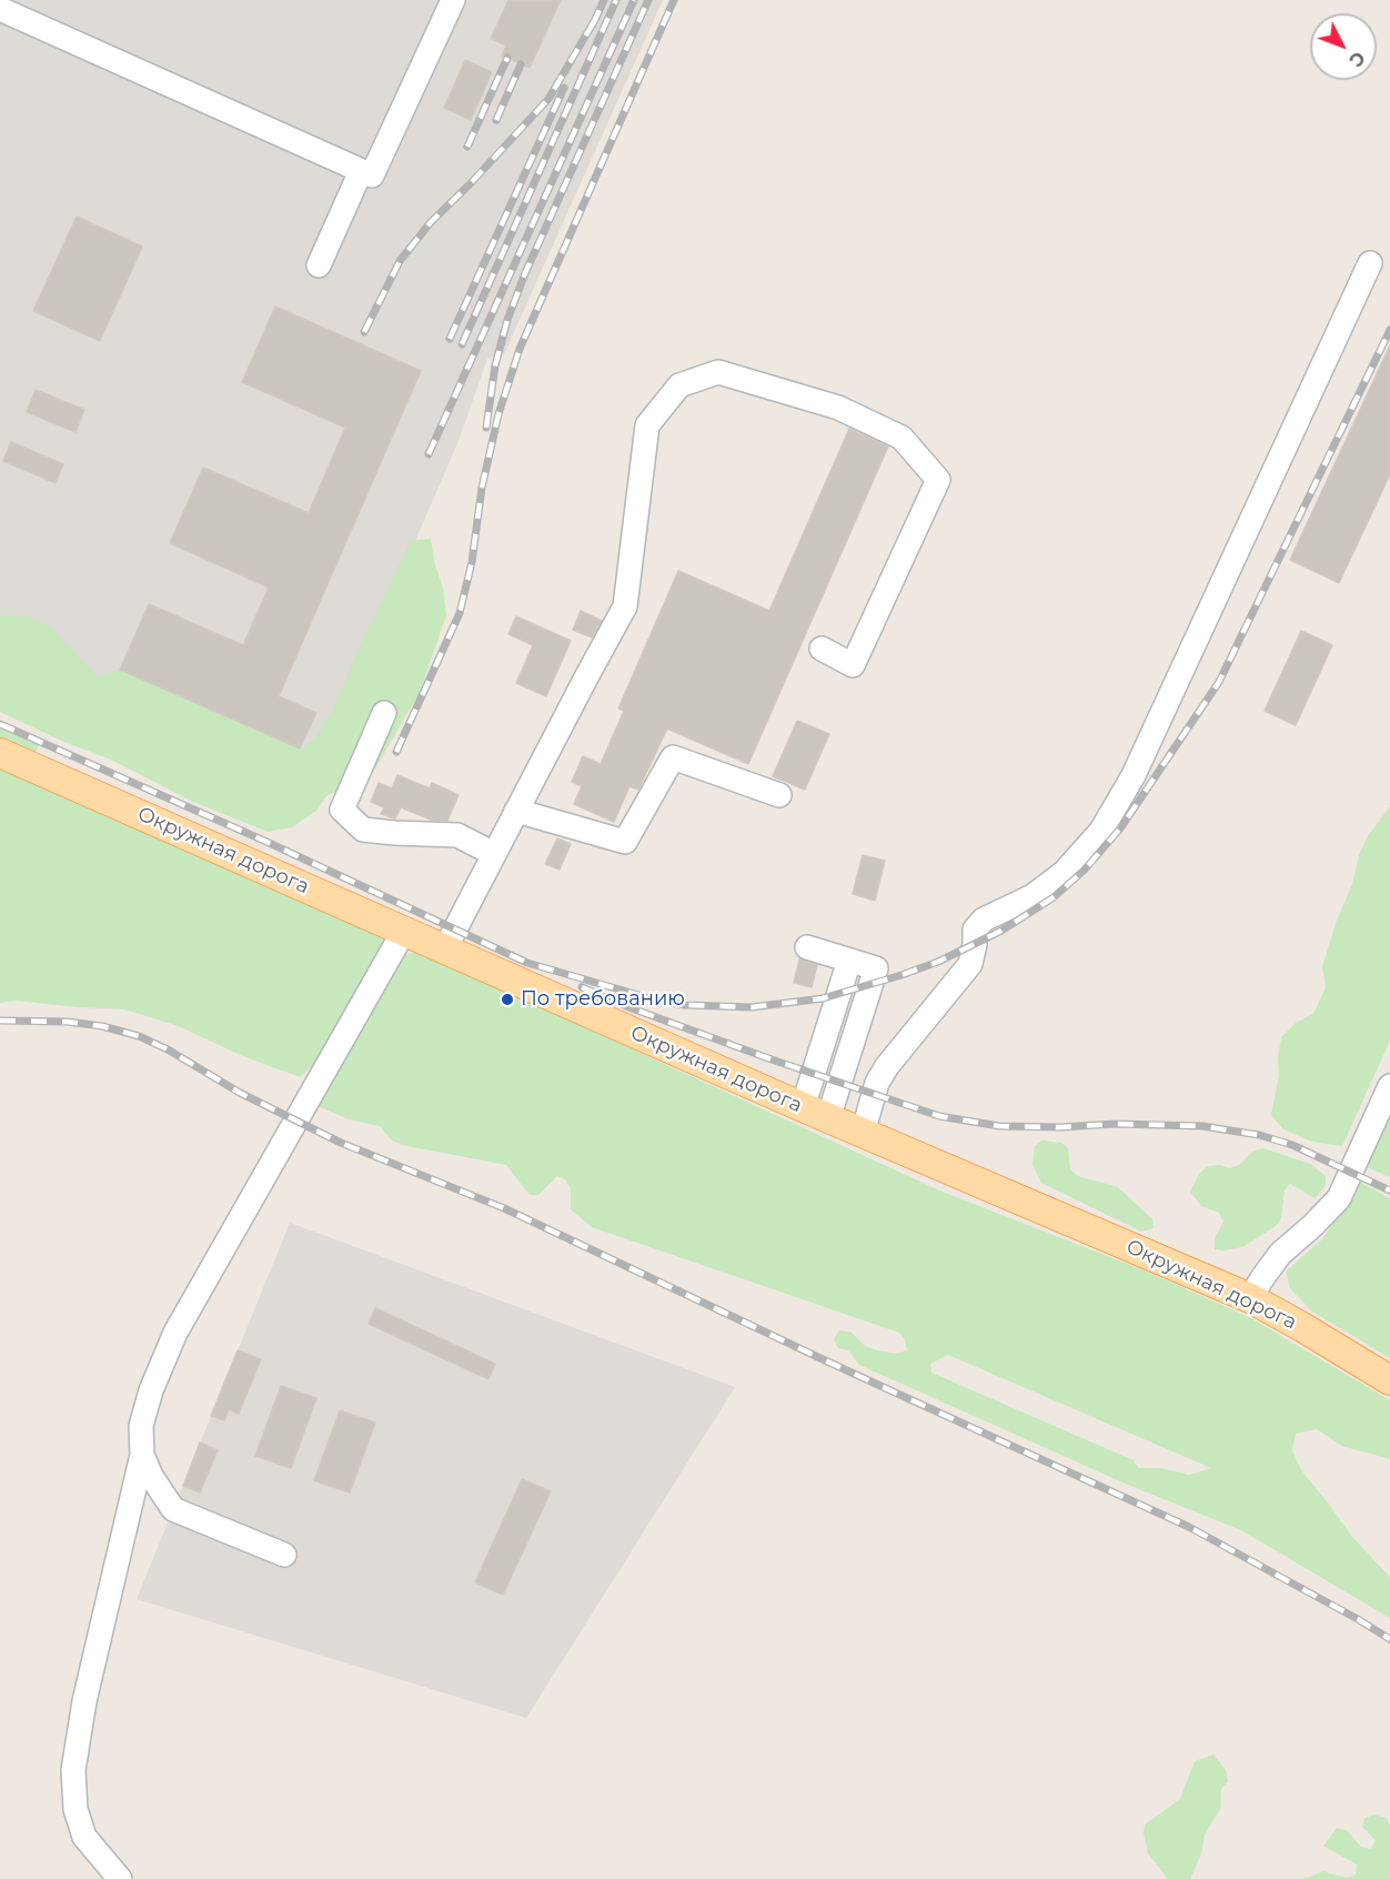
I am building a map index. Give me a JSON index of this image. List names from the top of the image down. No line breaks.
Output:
{"streets":{"main road":["Окружная дорога"]},"places":["По требованию"],"north":"bottom right"}
